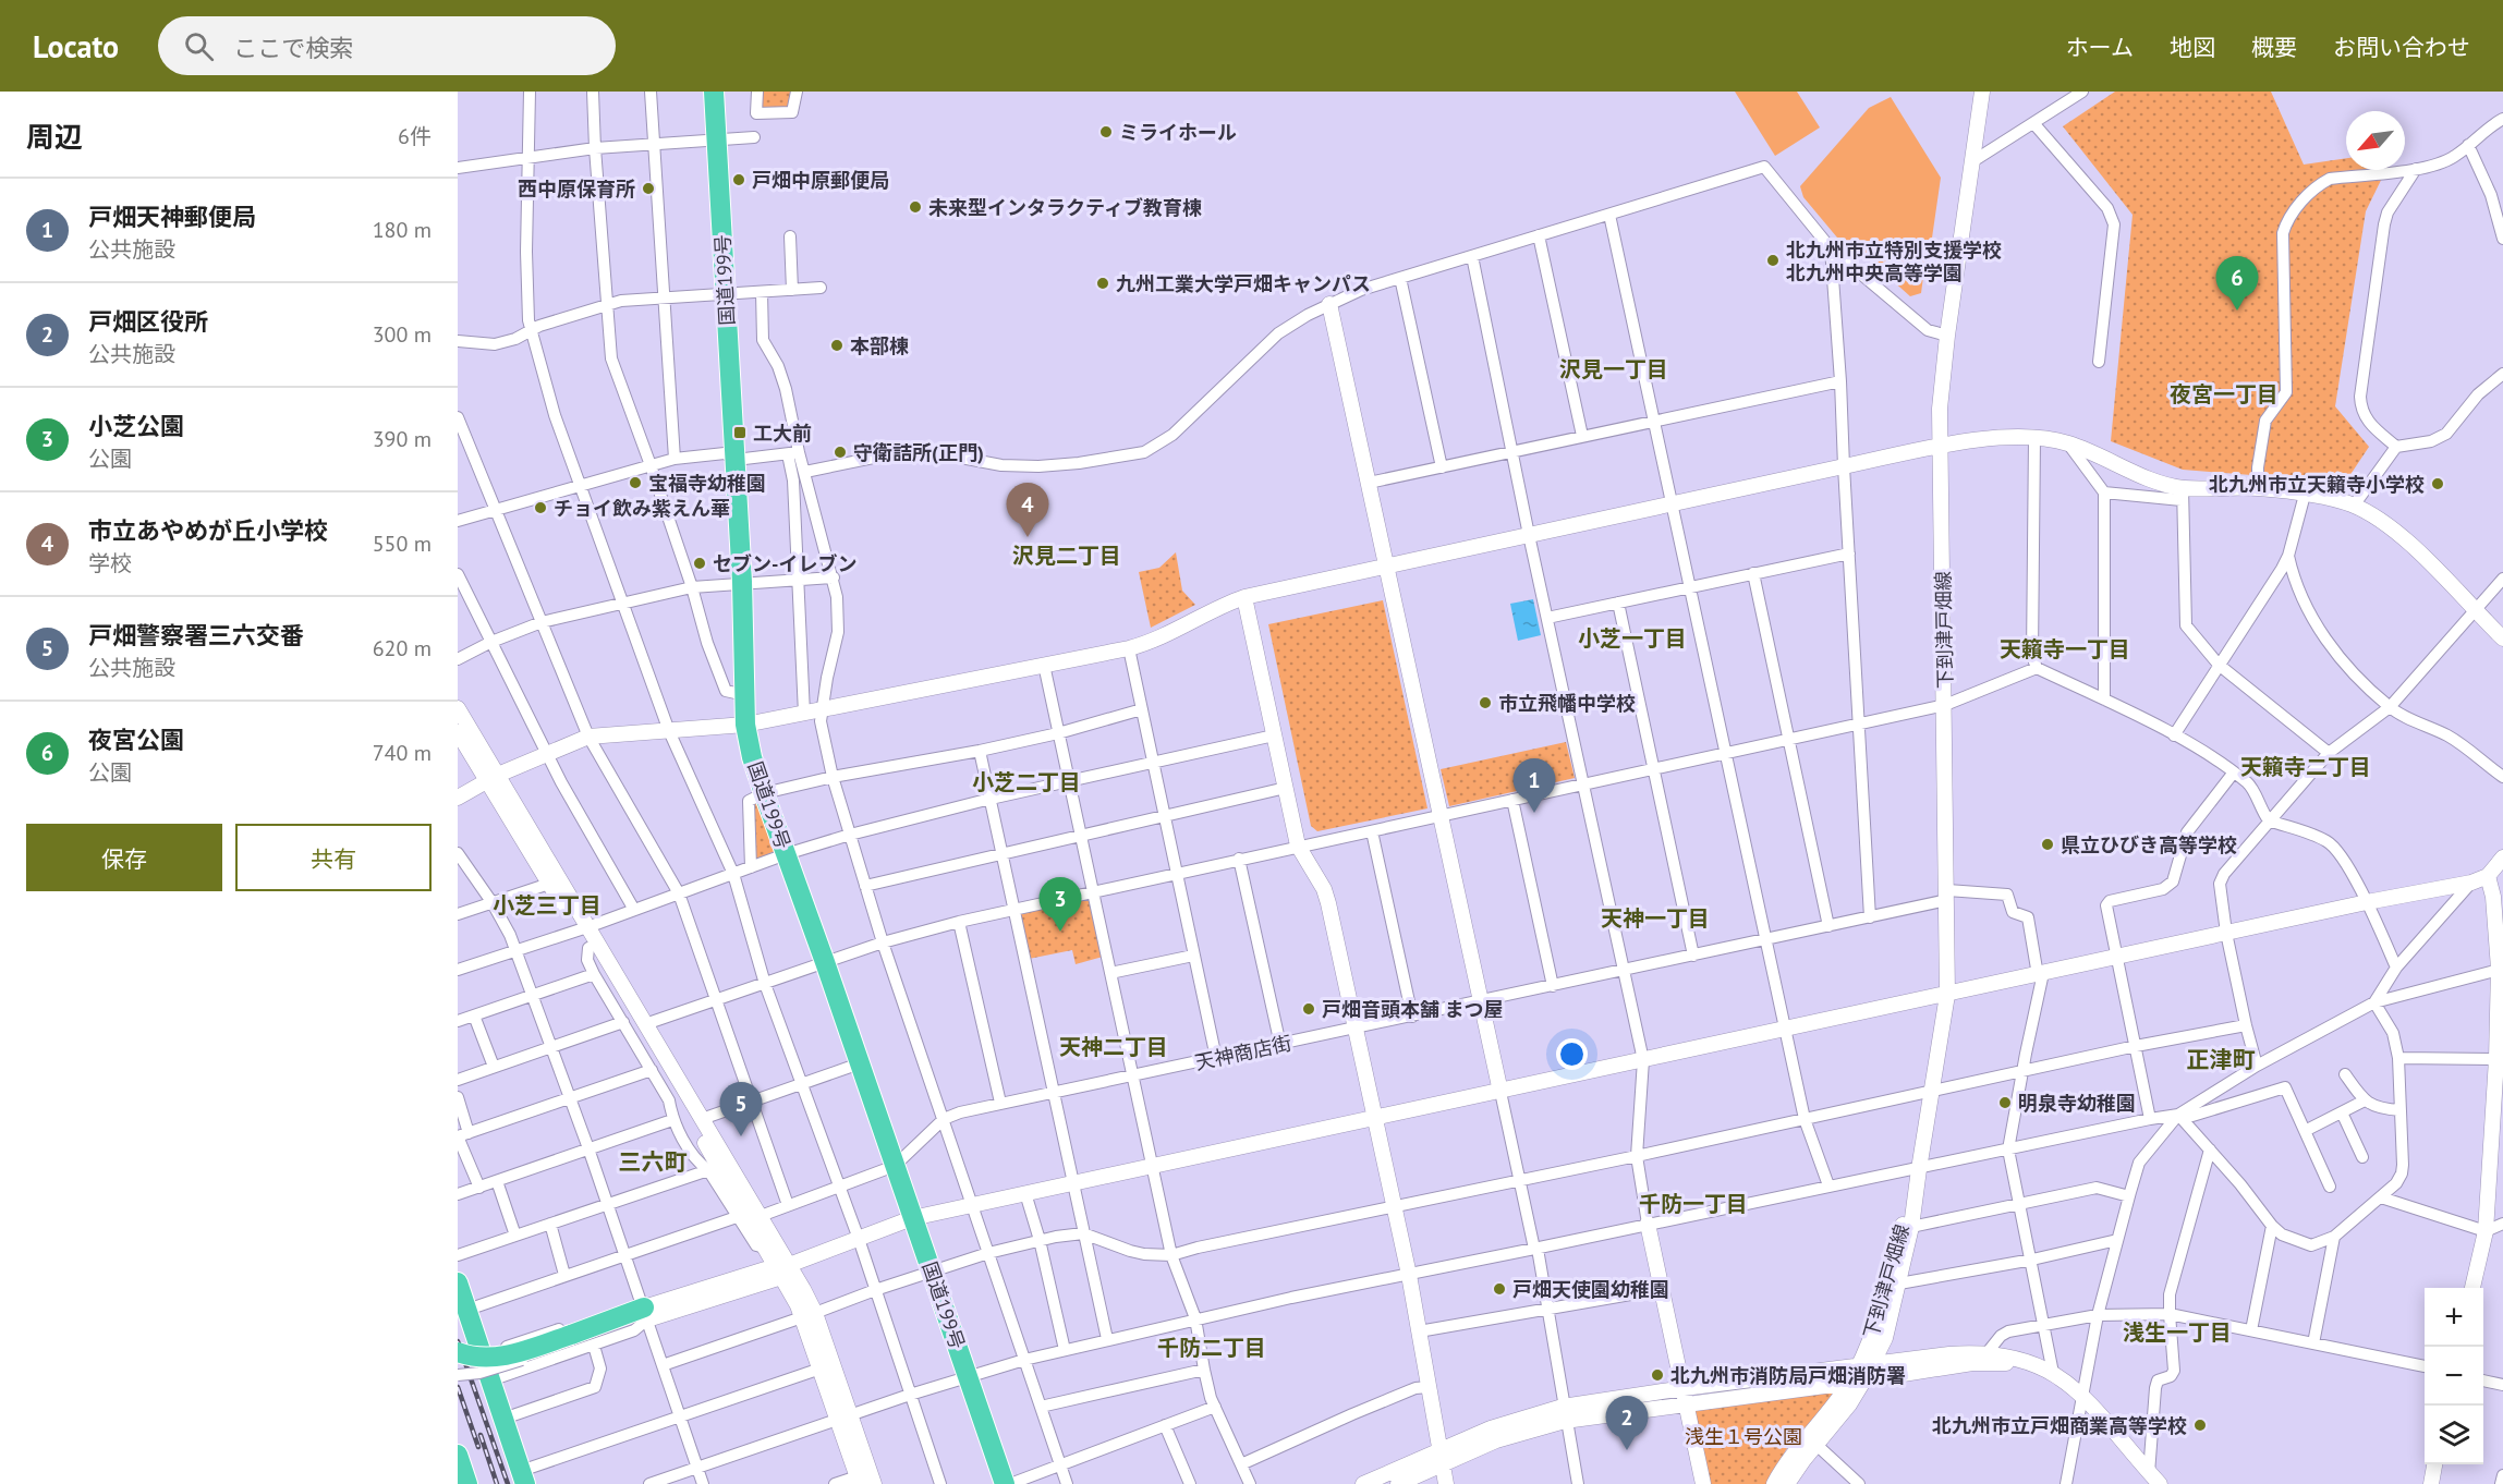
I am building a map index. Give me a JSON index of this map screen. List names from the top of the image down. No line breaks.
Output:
{"streets":{"highway":["国道199号"],"street":["下到津戸畑線","天神商店街"]},"crossings":[["下到津戸畑線","天神商店街"]],"districts":["沢見一丁目","夜宮一丁目","沢見二丁目","小芝一丁目","天籟寺一丁目","天籟寺二丁目","小芝二丁目","小芝三丁目","天神一丁目","天神二丁目","正津町","三六町","千防一丁目","浅生一丁目","千防二丁目"],"parks":["浅生１号公園"],"places":{"other":["ミライホール","戸畑中原郵便局","西中原保育所","未来型インタラクティブ教育棟","北九州市立特別支援学校 北九州中央高等学園","九州工業大学戸畑キャンパス","本部棟","守衛詰所(正門)","宝福寺幼稚園","北九州市立天籟寺小学校","チョイ飲み紫えん華","セブン-イレブン","市立飛幡中学校","県立ひびき高等学校","戸畑音頭本舗 まつ屋","明泉寺幼稚園","戸畑天使園幼稚園","北九州市消防局戸畑消防署","北九州市立戸畑商業高等学校"],"transit":["工大前"]},"north":"bottom left","page":{"header":"Locato","search":"ここで検索","nav":["ホーム","地図","概要","お問い合わせ"],"heading":["周辺","6件"],"list":[{"mark":"1","name":"戸畑天神郵便局","note":"公共施設","value":"180 m"},{"mark":"2","name":"戸畑区役所","note":"公共施設","value":"300 m"},{"mark":"3","name":"小芝公園","note":"公園","value":"390 m"},{"mark":"4","name":"市立あやめが丘小学校","note":"学校","value":"550 m"},{"mark":"5","name":"戸畑警察署三六交番","note":"公共施設","value":"620 m"},{"mark":"6","name":"夜宮公園","note":"公園","value":"740 m"}],"pins":["6","4","1","3","5","2"],"buttons":["保存","共有"],"map_buttons":["+","−"]}}
